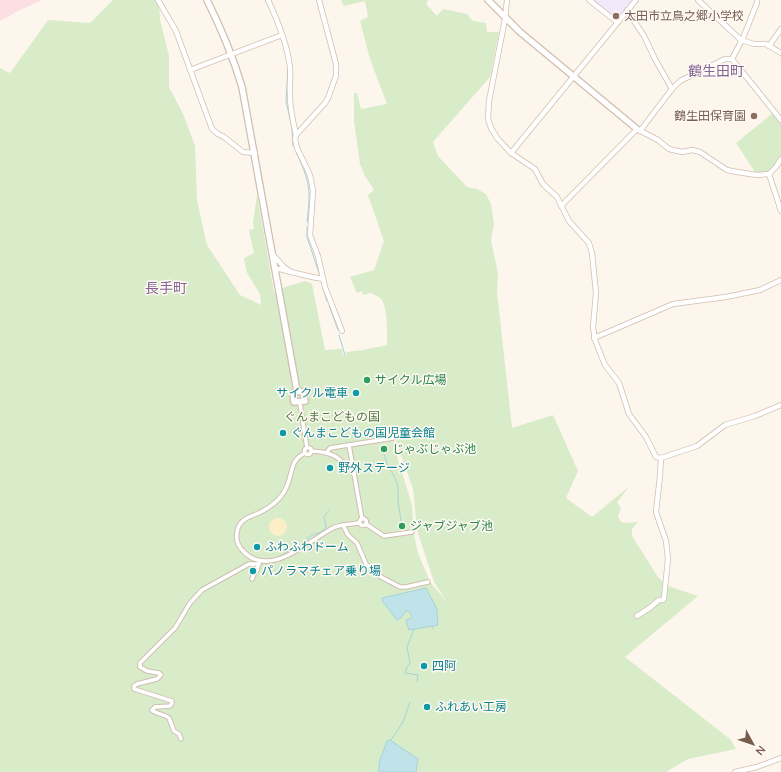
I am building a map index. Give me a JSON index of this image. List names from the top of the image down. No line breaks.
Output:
{"districts":["鶴生田町","長手町"],"parks":["ぐんまこどもの国"],"places":["太田市立鳥之郷小学校","鶴生田保育園","サイクル広場","サイクル電車","ぐんまこどもの国児童会館","じゃぶじゃぶ池","野外ステージ","ジャブジャブ池","ふわふわドーム","パノラマチェア乗り場","四阿","ふれあい工房"],"north":"bottom right"}
